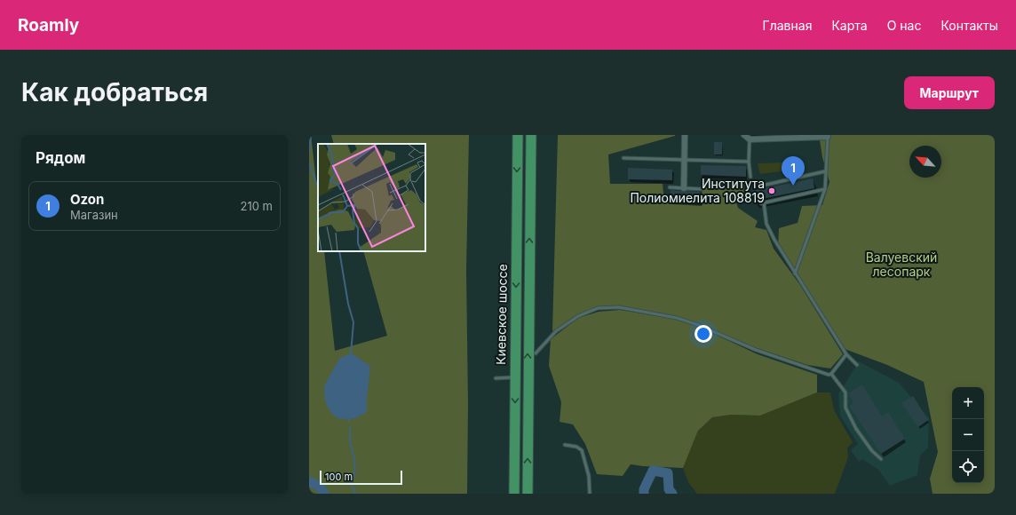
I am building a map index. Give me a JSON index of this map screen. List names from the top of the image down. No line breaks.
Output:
{"streets":{"highway":["Киевское шоссе"]},"parks":["Валуевский лесопарк"],"places":["Института Полиомиелита 108819"],"scale_bar":"100 m","north":"top left","page":{"header":"Roamly","nav":["Главная","Карта","О нас","Контакты"],"buttons":"Маршрут","title":"Как добраться","heading":"Рядом","pins":"1","list":[{"mark":"1","name":"Ozon","note":"Магазин","value":"210 m"}],"map_buttons":["+","−"],"scale":"100 m"}}
